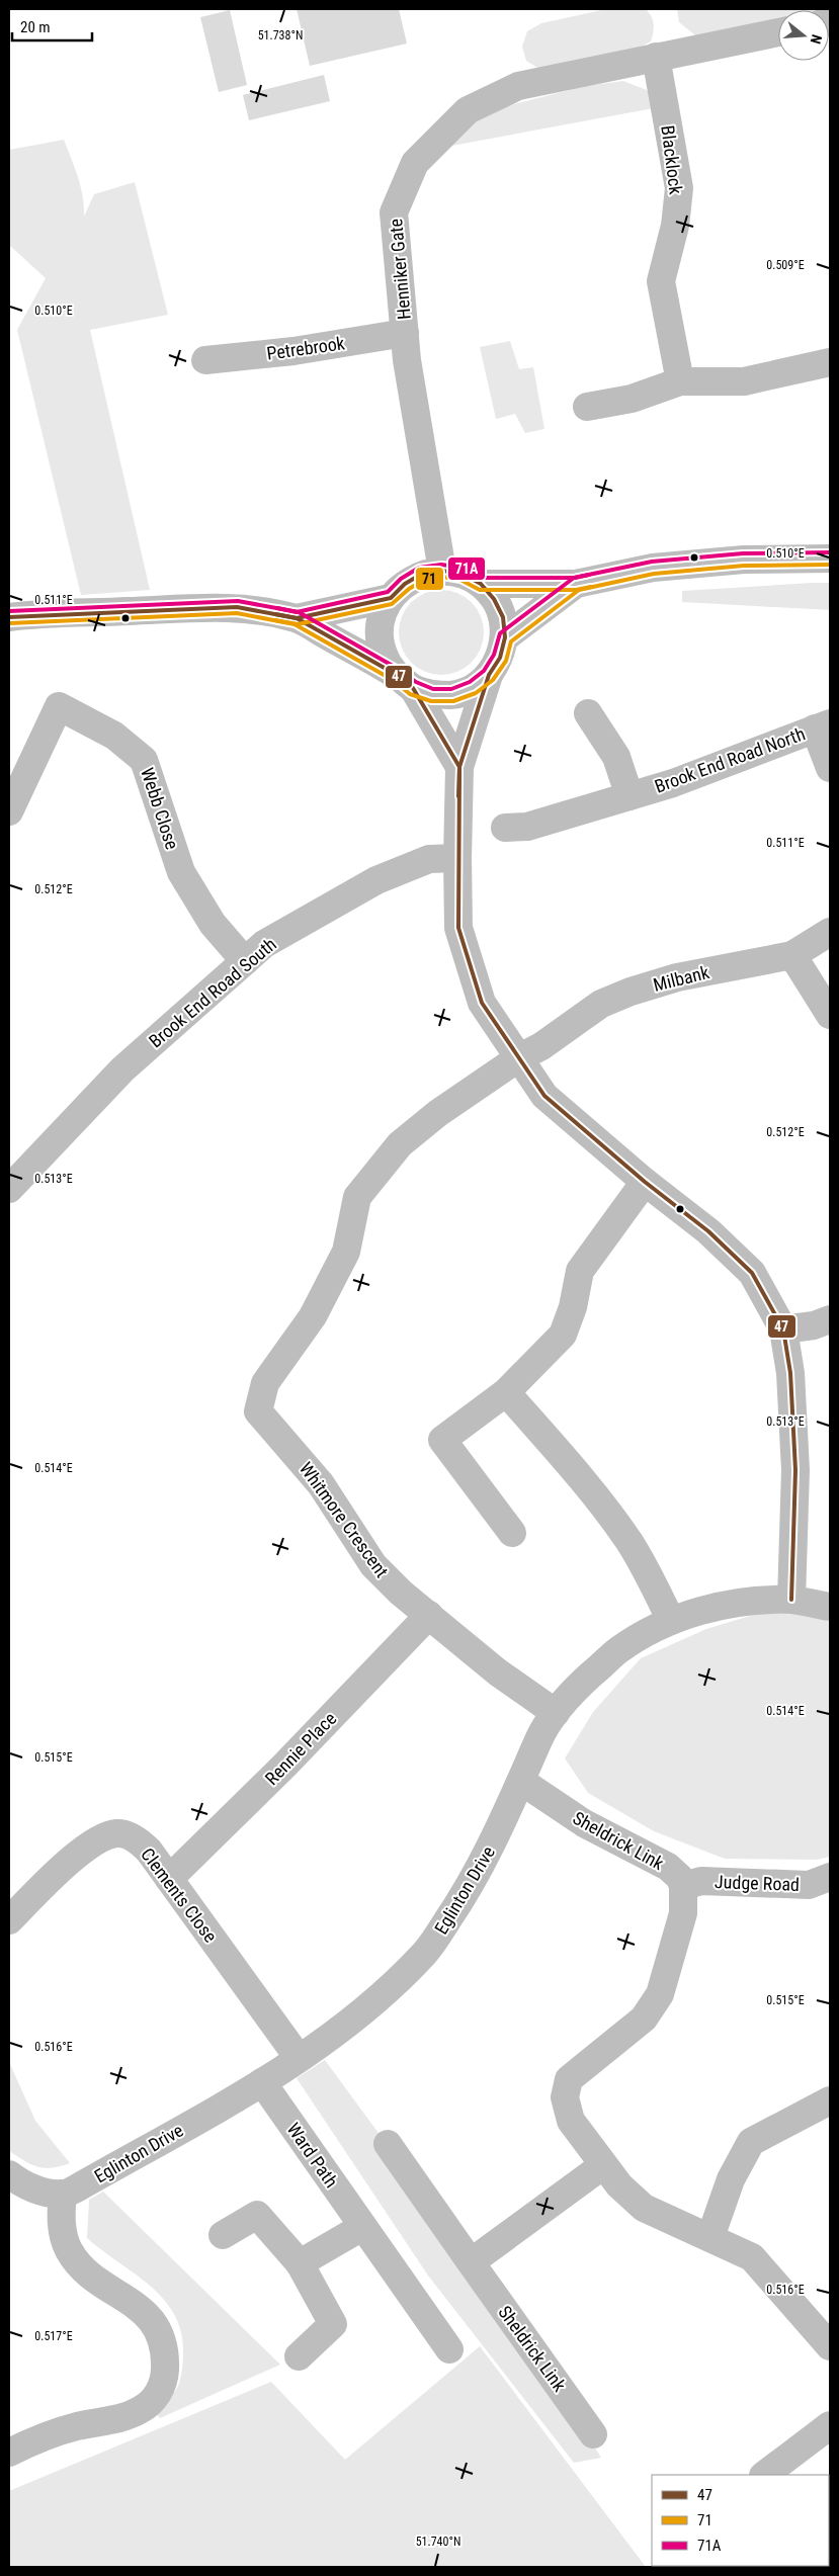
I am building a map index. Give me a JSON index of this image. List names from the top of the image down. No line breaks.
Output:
{"streets":{"street":["Blacklock","Henniker Gate","Petrebrook","Brook End Road North","Webb Close","Milbank","Brook End Road South","Whitmore Crescent","Rennie Place","Sheldrick Link","Judge Road","Eglinton Drive","Clements Close","Ward Path"]},"crossings":[["Blacklock","Henniker Gate"],["Henniker Gate","Petrebrook"],["Webb Close","Brook End Road South"],["Milbank","Whitmore Crescent"],["Whitmore Crescent","Rennie Place"],["Whitmore Crescent","Eglinton Drive"],["Rennie Place","Clements Close"],["Sheldrick Link","Judge Road"],["Sheldrick Link","Eglinton Drive"],["Eglinton Drive","Clements Close"],["Eglinton Drive","Ward Path"]],"lines":["transit line 71A","transit line 71","transit line 47"],"legend":["47","71","71A"],"scale_bar":"20 m","north":"right","coordinates":["51.738°N","0.509°E","0.510°E","0.511°E","0.512°E","0.513°E","0.514°E","0.515°E","0.516°E","0.517°E","51.740°N"]}
